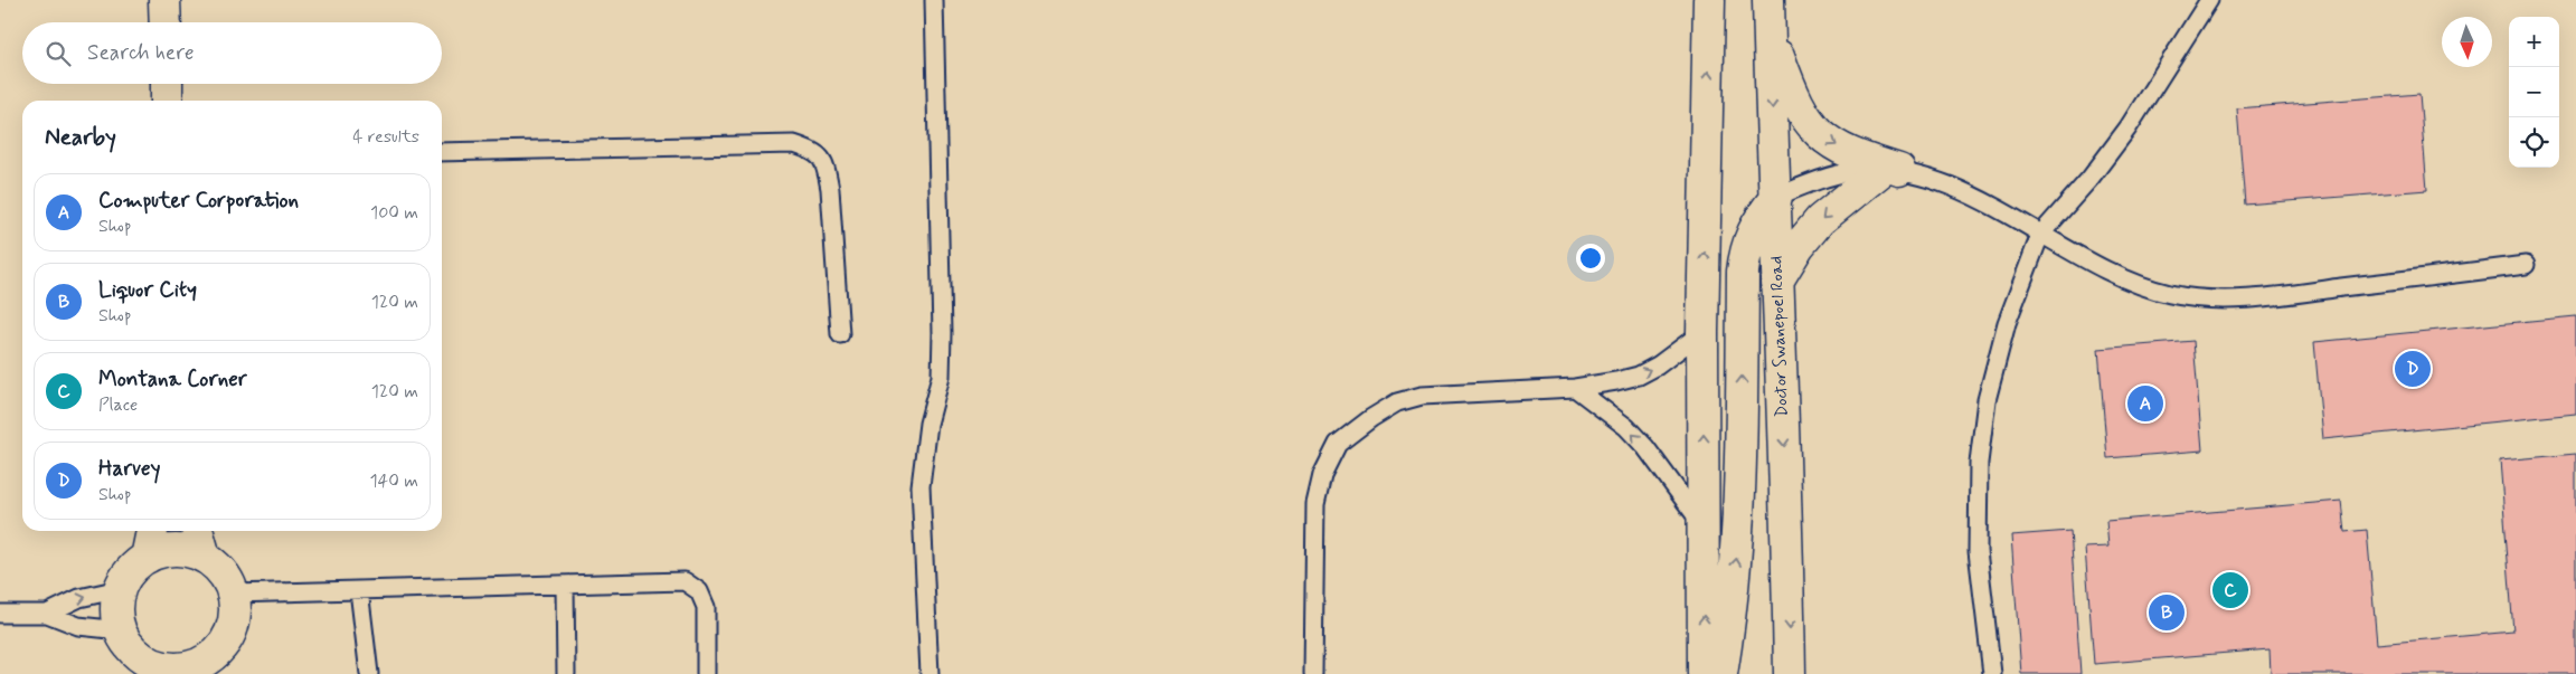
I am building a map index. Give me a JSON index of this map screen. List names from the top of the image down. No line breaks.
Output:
{"streets":{"street":["Doctor Swanepoel Road"]},"north":"bottom","page":{"map_buttons":["+","−"],"search":"Search here","heading":["Nearby","4 results"],"list":[{"mark":"A","name":"Computer Corporation","note":"Shop","value":"100 m"},{"mark":"B","name":"Liquor City","note":"Shop","value":"120 m"},{"mark":"C","name":"Montana Corner","note":"Place","value":"120 m"},{"mark":"D","name":"Harvey","note":"Shop","value":"140 m"}],"pins":["D","A","C","B"]}}
